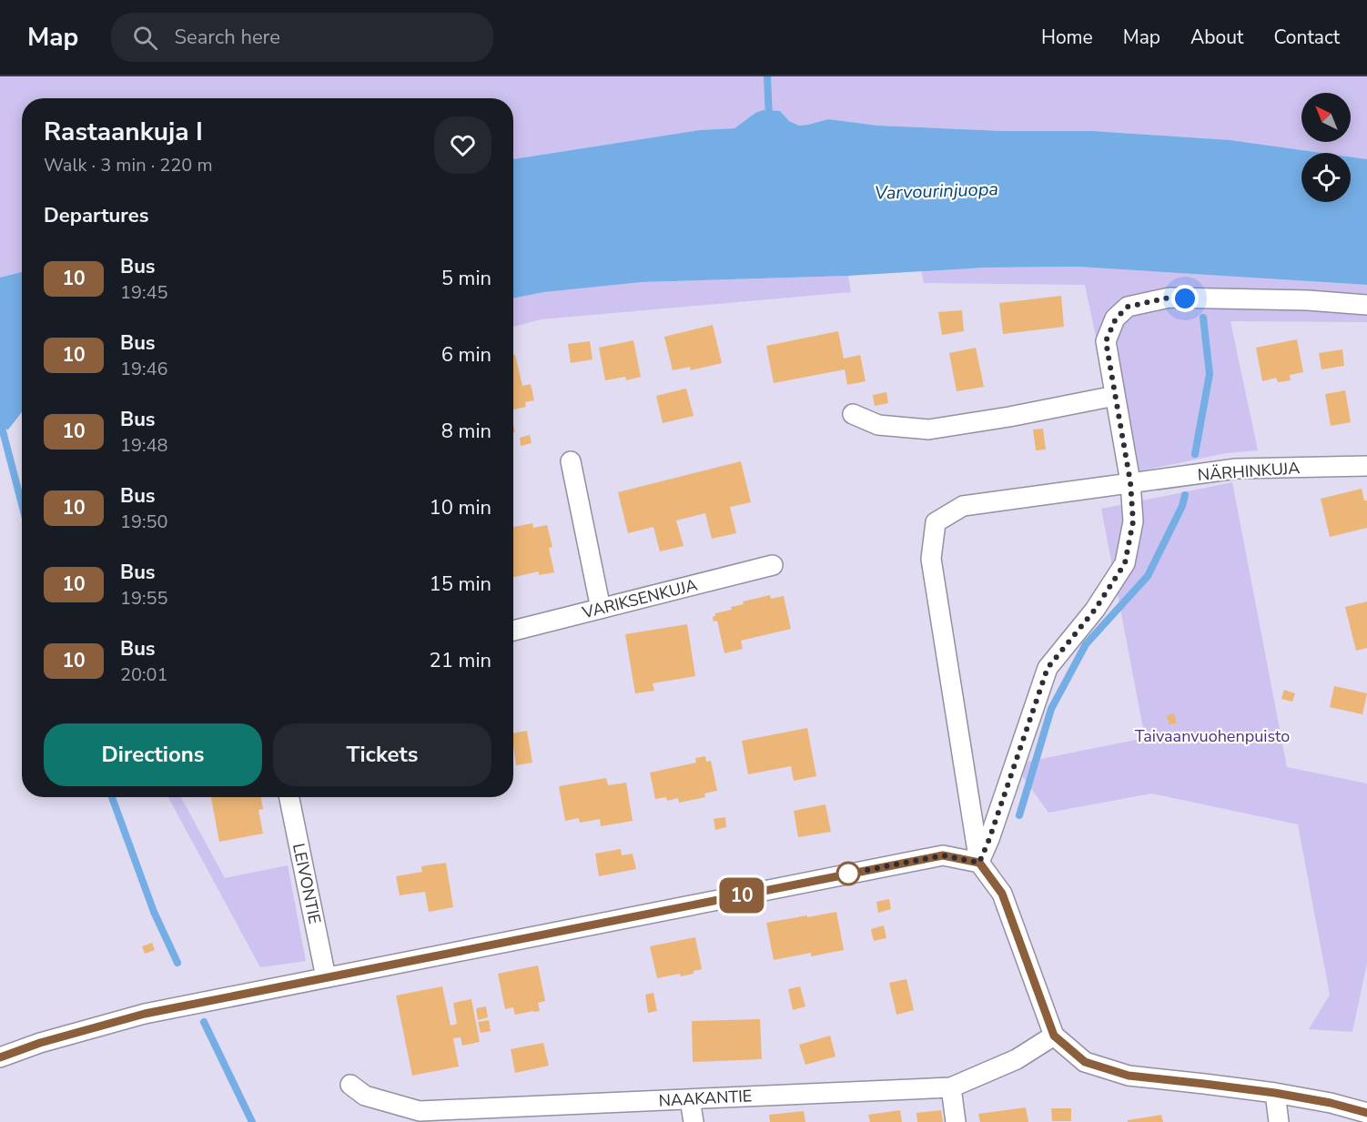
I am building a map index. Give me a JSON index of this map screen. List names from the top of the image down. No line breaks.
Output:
{"streets":{"street":["NÄRHINKUJA","VARIKSENKUJA","LEIVONTIE","NAAKANTIE"]},"water":["Varvourinjuopa"],"parks":["Taivaanvuohenpuisto"],"lines":["bus line 10"],"north":"top left","page":{"header":"Map","search":"Search here","nav":["Home","Map","About","Contact"],"on_map":"10","heading":[["Rastaankuja I","Walk · 3 min · 220 m"],"Departures"],"list":[{"mark":"10","name":"Bus","note":"19:45","value":"5 min"},{"mark":"10","name":"Bus","note":"19:46","value":"6 min"},{"mark":"10","name":"Bus","note":"19:48","value":"8 min"},{"mark":"10","name":"Bus","note":"19:50","value":"10 min"},{"mark":"10","name":"Bus","note":"19:55","value":"15 min"},{"mark":"10","name":"Bus","note":"20:01","value":"21 min"}],"buttons":["Directions","Tickets"]}}
